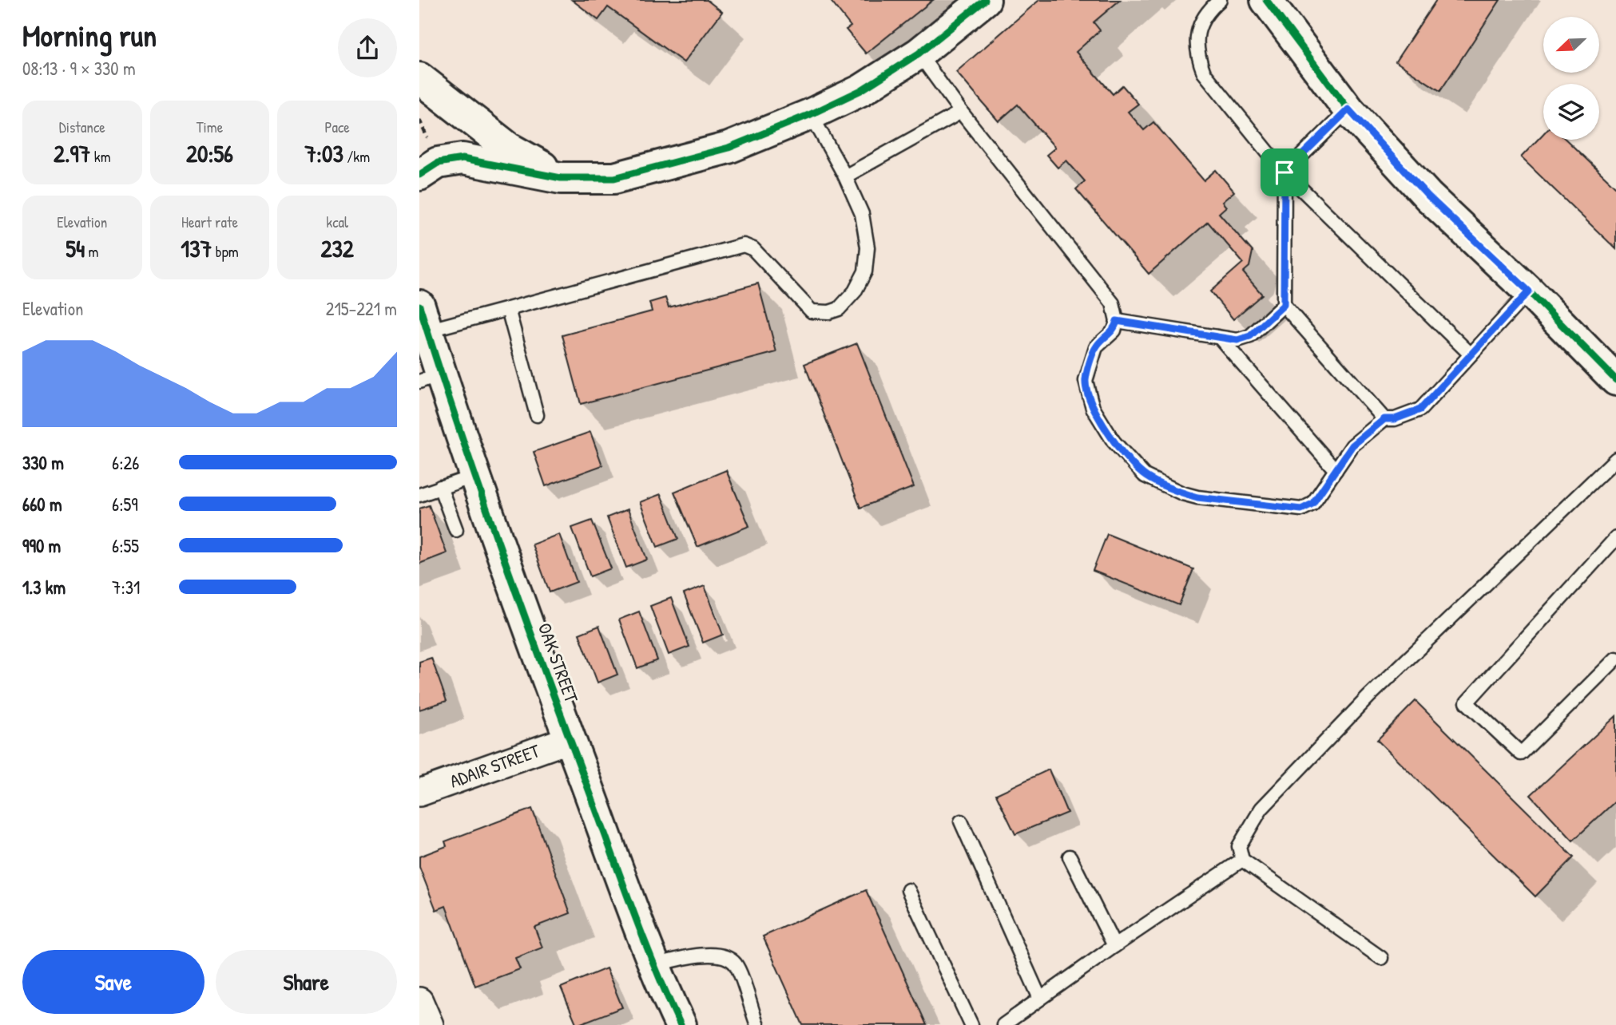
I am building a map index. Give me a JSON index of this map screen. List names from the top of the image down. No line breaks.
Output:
{"streets":{"street":["OAK STREET","ADAIR STREET"]},"crossings":[["OAK STREET","ADAIR STREET"]],"north":"bottom left","page":{"heading":["Morning run","08:13 · 9 × 330 m"],"stats":[["Distance","2.97 km"],["Time","20:56"],["Pace","7:03 /km"],["Elevation","54 m"],["Heart rate","137 bpm"],["kcal","232"]],"chart":["Elevation","215–221 m"],"list":[{"name":"330 m","note":"6:26"},{"name":"660 m","note":"6:59"},{"name":"990 m","note":"6:55"},{"name":"1.3 km","note":"7:31"}],"buttons":["Save","Share"]}}
